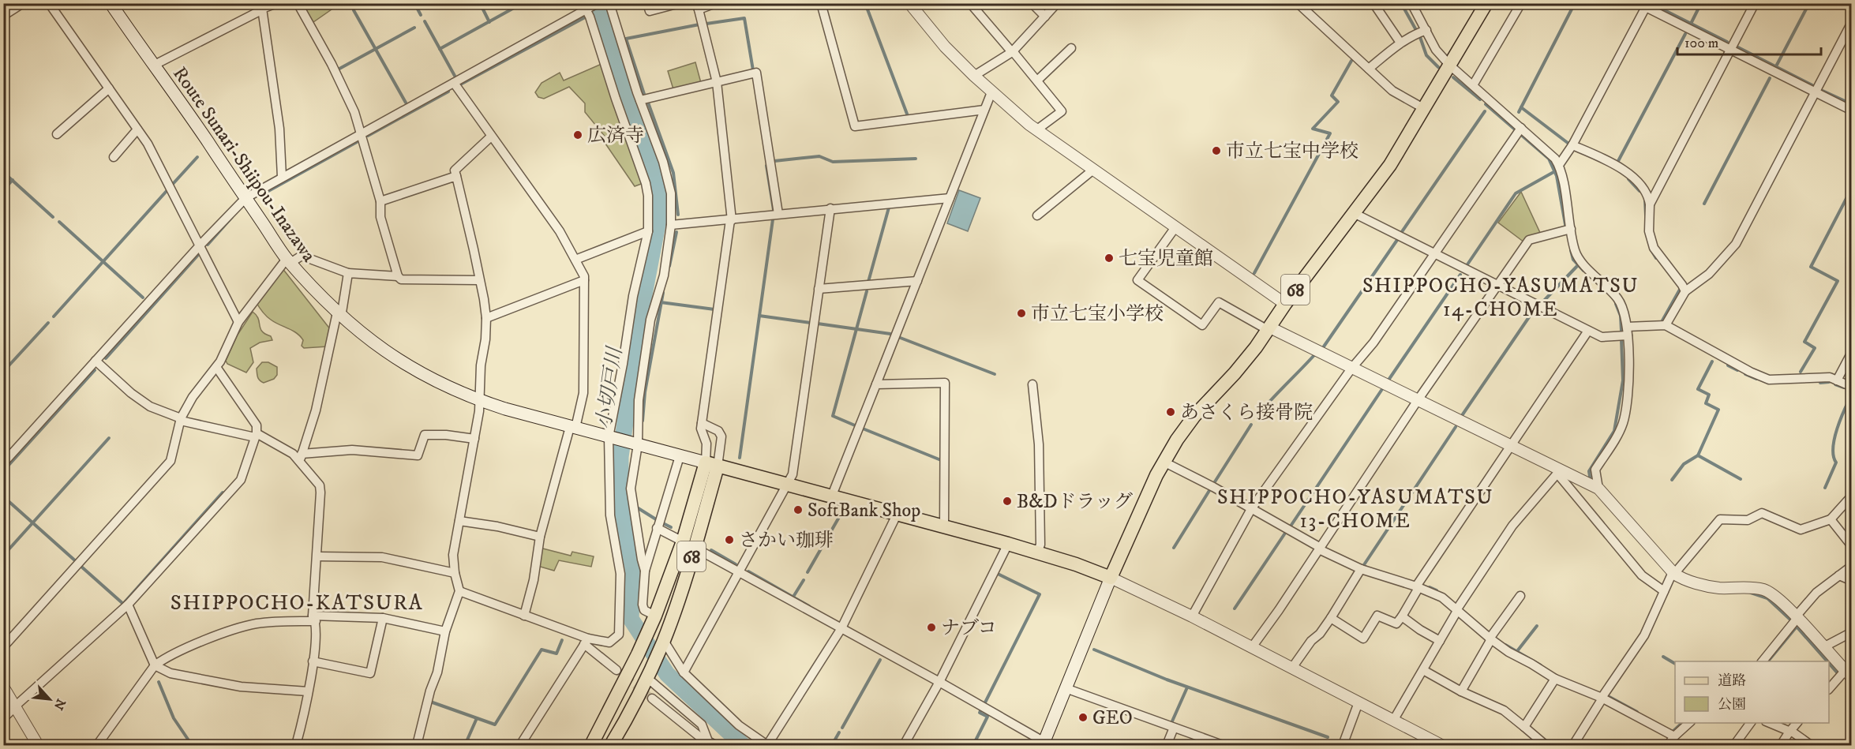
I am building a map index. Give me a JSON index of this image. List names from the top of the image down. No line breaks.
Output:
{"streets":{"main road":["Route Sunari-Shiipou-Inazawa","68"]},"crossings":[["Route Sunari-Shiipou-Inazawa","68"]],"districts":["SHIPPOCHO-YASUMATSU 14-CHOME","SHIPPOCHO-YASUMATSU 13-CHOME","SHIPPOCHO-KATSURA"],"water":["小切戸川"],"places":["広済寺","市立七宝中学校","七宝児童館","市立七宝小学校","あさくら接骨院","B&Dドラッグ","SoftBank Shop","さかい珈琲","ナブコ","GEO"],"legend":["道路","公園"],"scale_bar":"100 m","north":"bottom right"}
